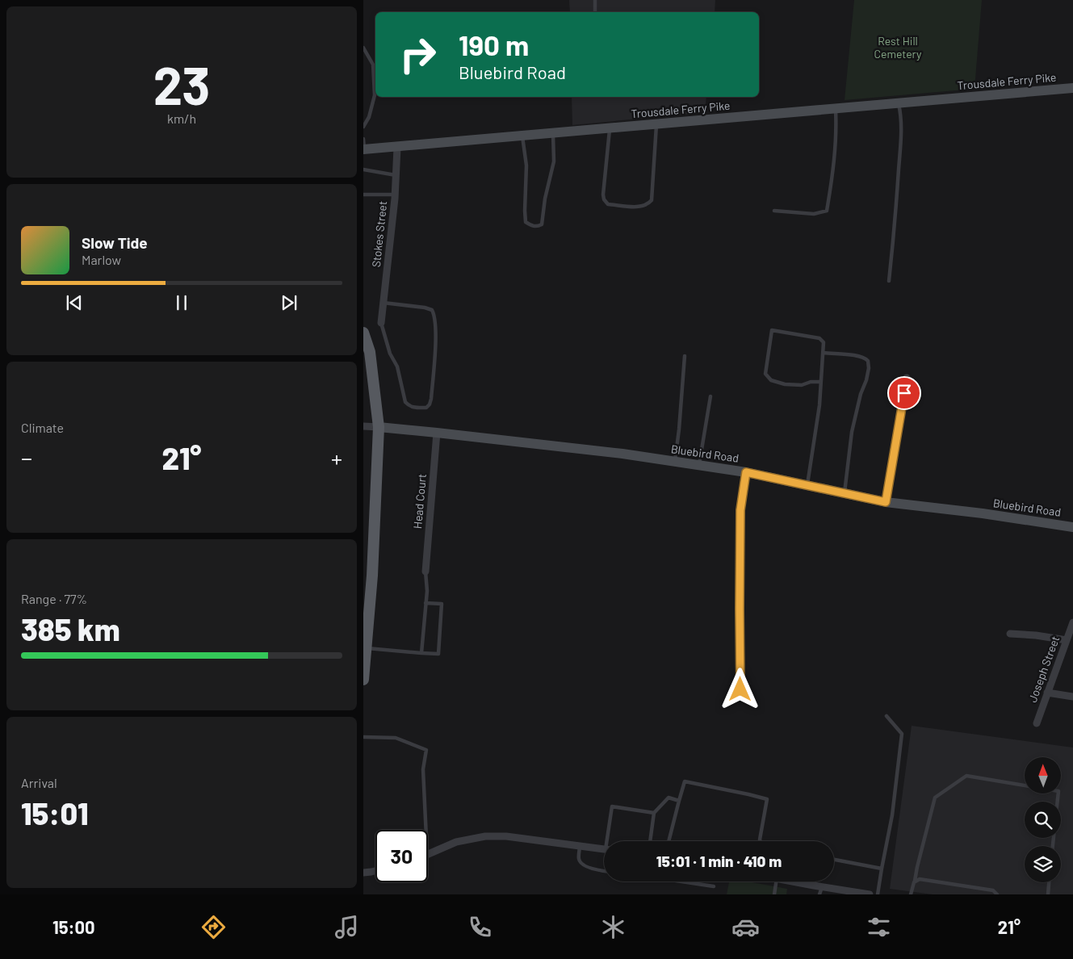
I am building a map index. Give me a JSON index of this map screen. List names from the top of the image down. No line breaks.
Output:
{"streets":{"main road":["Trousdale Ferry Pike","Bluebird Road"],"street":["Stokes Street","Head Court","Joseph Street"]},"crossings":[["Trousdale Ferry Pike","Stokes Street"],["Bluebird Road","Head Court"]],"parks":["Rest Hill Cemetery"],"north":"top","page":{"tile":[["23","km/h"],"Climate",["Range · 77%","385 km"],["Arrival","15:01"]],"turn":["190 m","Bluebird Road"],"song":["Slow Tide","Marlow"],"heat":["−","21°","+"],"limit":"30","trip":"15:01 · 1 min · 410 m","tabs":["15:00","21°"]}}
